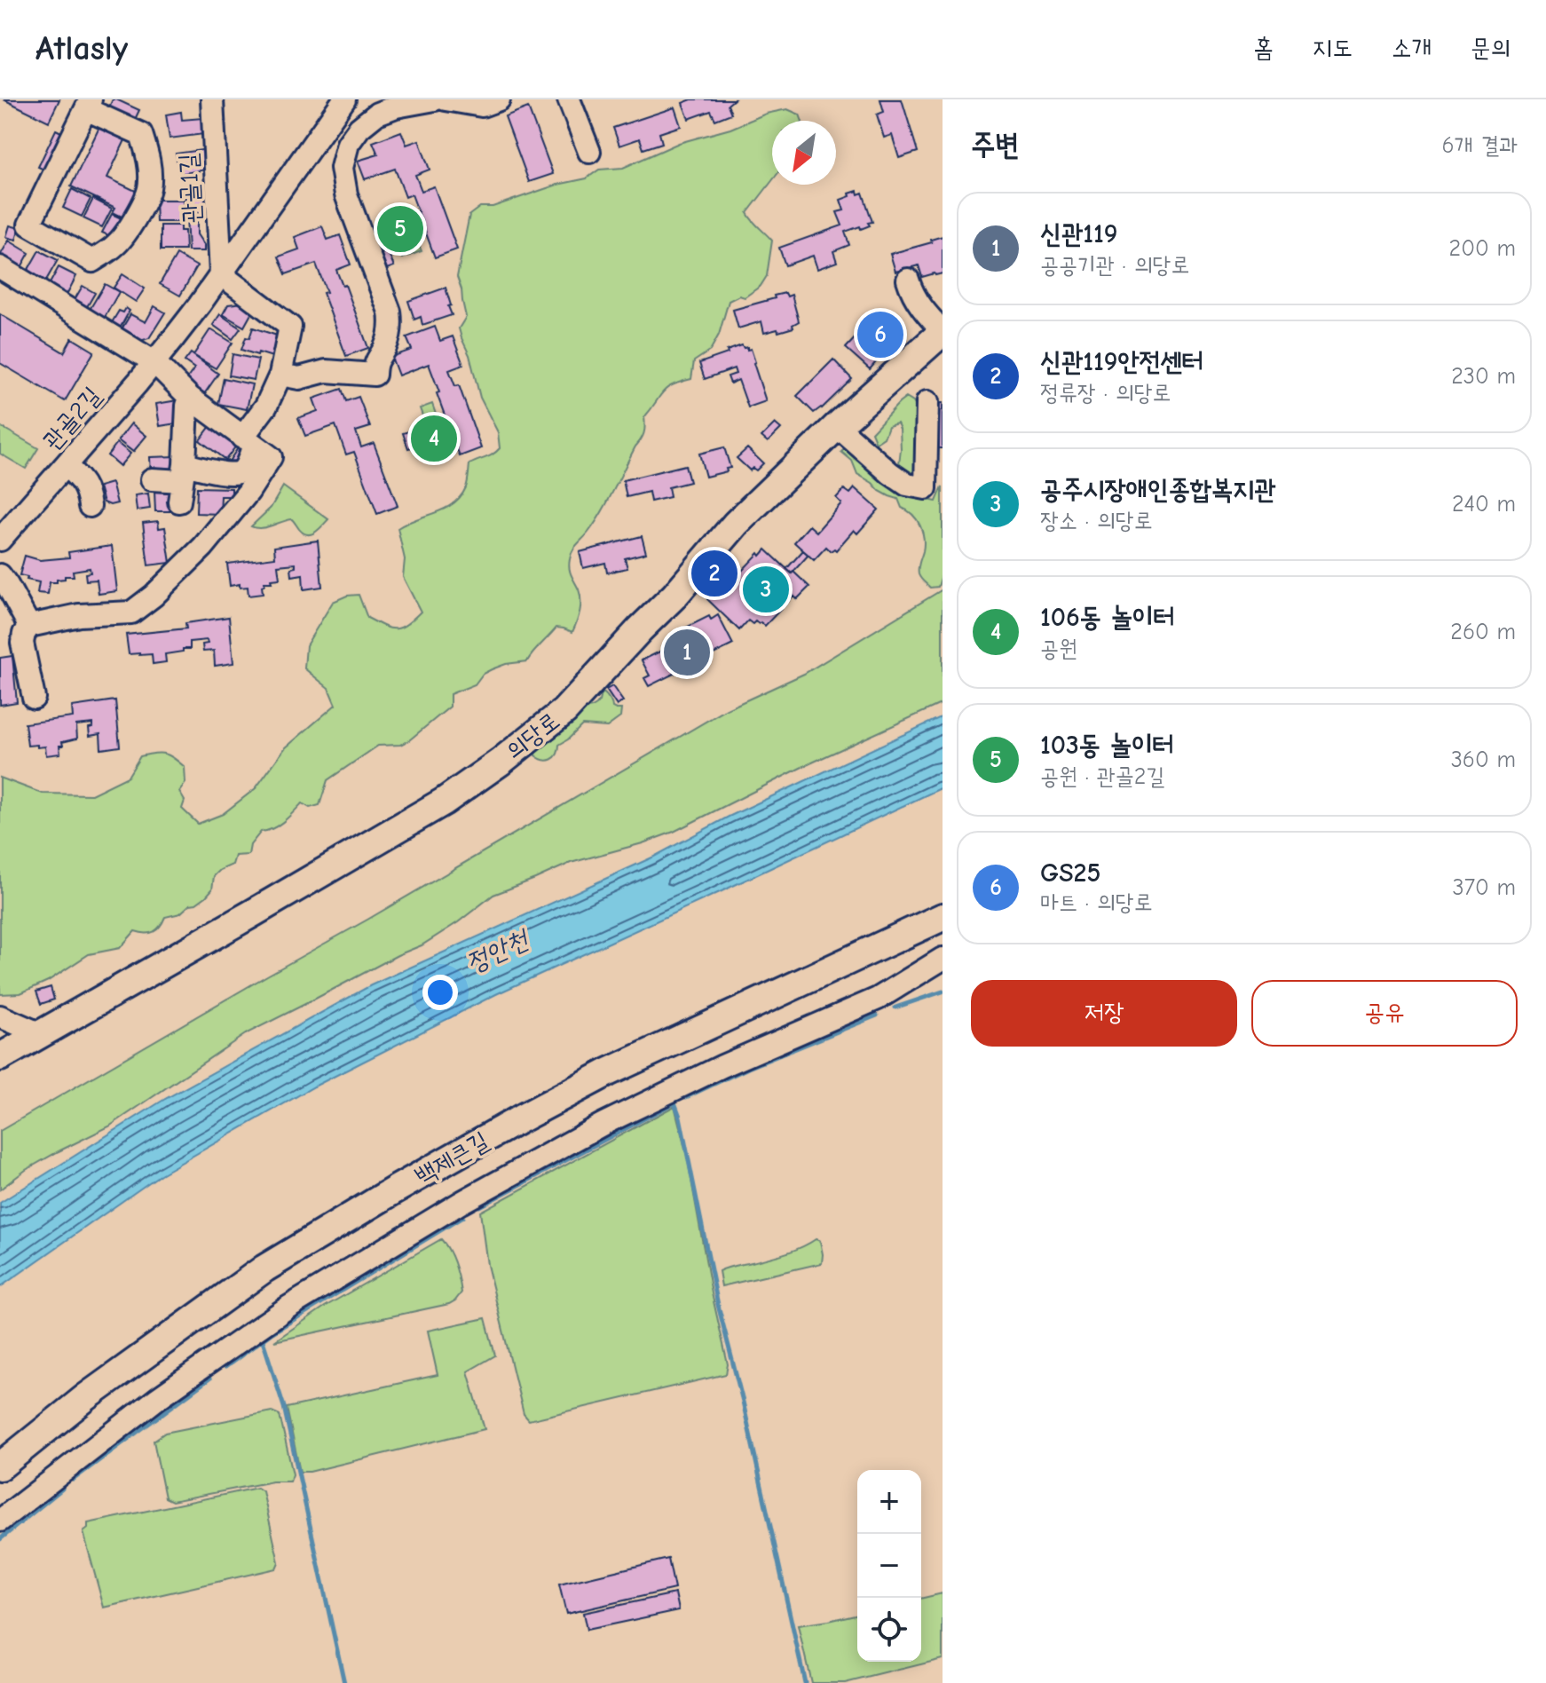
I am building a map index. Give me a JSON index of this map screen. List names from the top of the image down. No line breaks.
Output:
{"streets":{"main road":["의당로","백제큰길"],"street":["관골1길","관골2길"]},"crossings":[["관골1길","관골2길"]],"water":["정안천"],"north":"bottom left","page":{"header":"Atlasly","nav":["홈","지도","소개","문의"],"heading":["주변","6개 결과"],"list":[{"mark":"1","name":"신관119","note":"공공기관 · 의당로","value":"200 m"},{"mark":"2","name":"신관119안전센터","note":"정류장 · 의당로","value":"230 m"},{"mark":"3","name":"공주시장애인종합복지관","note":"장소 · 의당로","value":"240 m"},{"mark":"4","name":"106동 놀이터","note":"공원","value":"260 m"},{"mark":"5","name":"103동 놀이터","note":"공원 · 관골2길","value":"360 m"},{"mark":"6","name":"GS25","note":"마트 · 의당로","value":"370 m"}],"pins":["5","6","4","2","3","1"],"buttons":["저장","공유"],"map_buttons":["+","−"]}}
